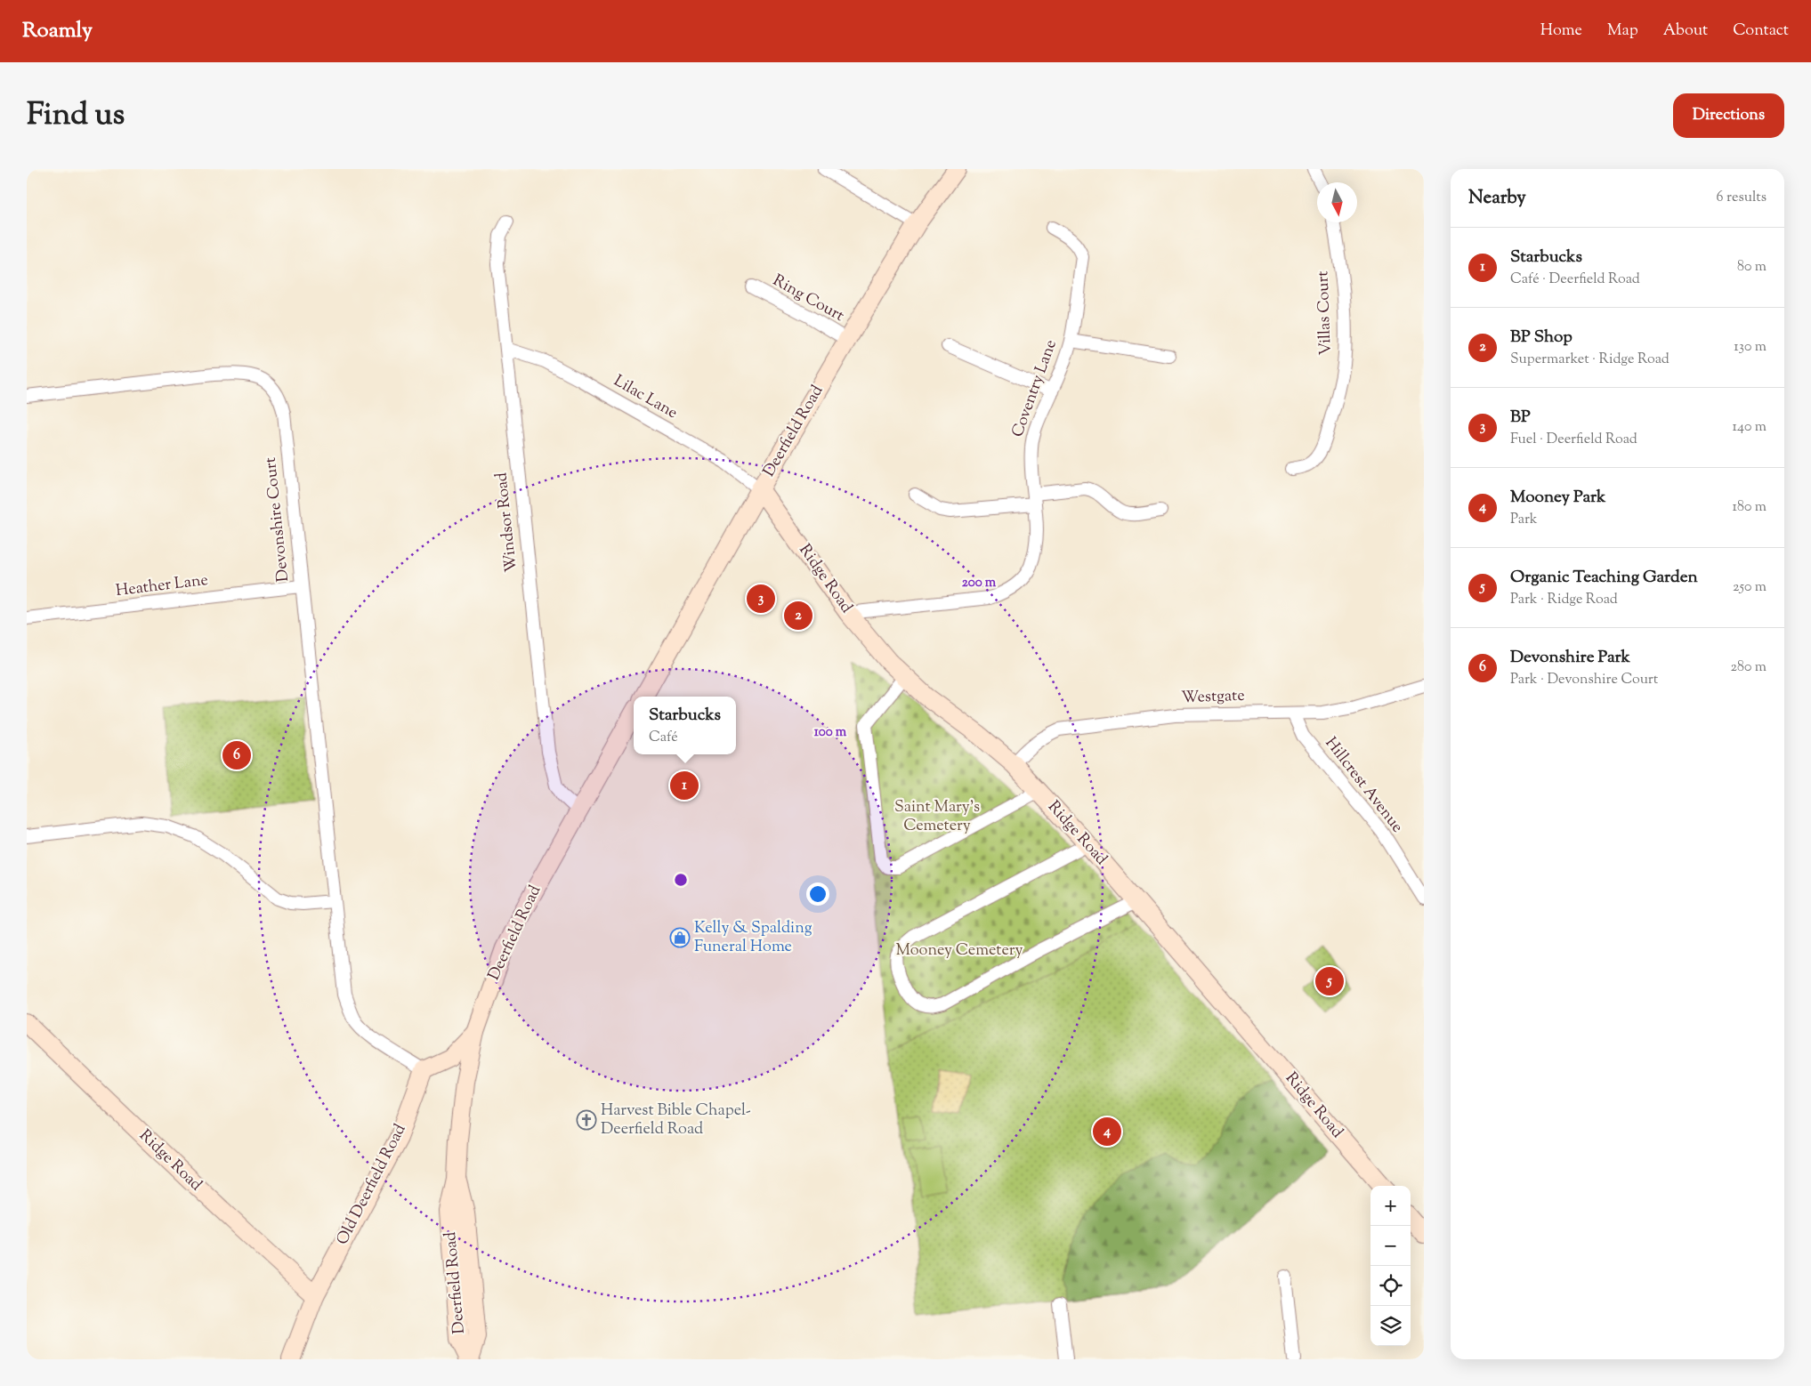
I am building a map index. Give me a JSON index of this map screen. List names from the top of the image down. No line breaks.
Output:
{"streets":{"street":["Ring Court","Villas Court","Coventry Lane","Lilac Lane","Deerfield Road","Devonshire Court","Windsor Road","Ridge Road","Heather Lane","Westgate","Hillcrest Avenue","Old Deerfield Road"]},"crossings":[["Ring Court","Deerfield Road"],["Coventry Lane","Ridge Road"],["Lilac Lane","Deerfield Road"],["Lilac Lane","Windsor Road"],["Lilac Lane","Ridge Road"],["Deerfield Road","Windsor Road"],["Deerfield Road","Ridge Road"],["Devonshire Court","Heather Lane"],["Devonshire Court","Old Deerfield Road"],["Ridge Road","Westgate"],["Ridge Road","Old Deerfield Road"],["Westgate","Hillcrest Avenue"]],"parks":["Saint Mary's Cemetery","Mooney Cemetery"],"places":{"shop":["Kelly & Spalding Funeral Home"],"church":["Harvest Bible Chapel- Deerfield Road"]},"north":"bottom","page":{"header":"Roamly","nav":["Home","Map","About","Contact"],"title":"Find us","buttons":"Directions","heading":["Nearby","6 results"],"list":[{"mark":"1","name":"Starbucks","note":"Café · Deerfield Road","value":"80 m"},{"mark":"2","name":"BP Shop","note":"Supermarket · Ridge Road","value":"130 m"},{"mark":"3","name":"BP","note":"Fuel · Deerfield Road","value":"140 m"},{"mark":"4","name":"Mooney Park","note":"Park","value":"180 m"},{"mark":"5","name":"Organic Teaching Garden","note":"Park · Ridge Road","value":"250 m"},{"mark":"6","name":"Devonshire Park","note":"Park · Devonshire Court","value":"280 m"}],"pins":["3","2","6","1","5","4"],"popup":["Starbucks","Café"],"map_buttons":["+","−"]},"rings":["200 m","100 m"]}
